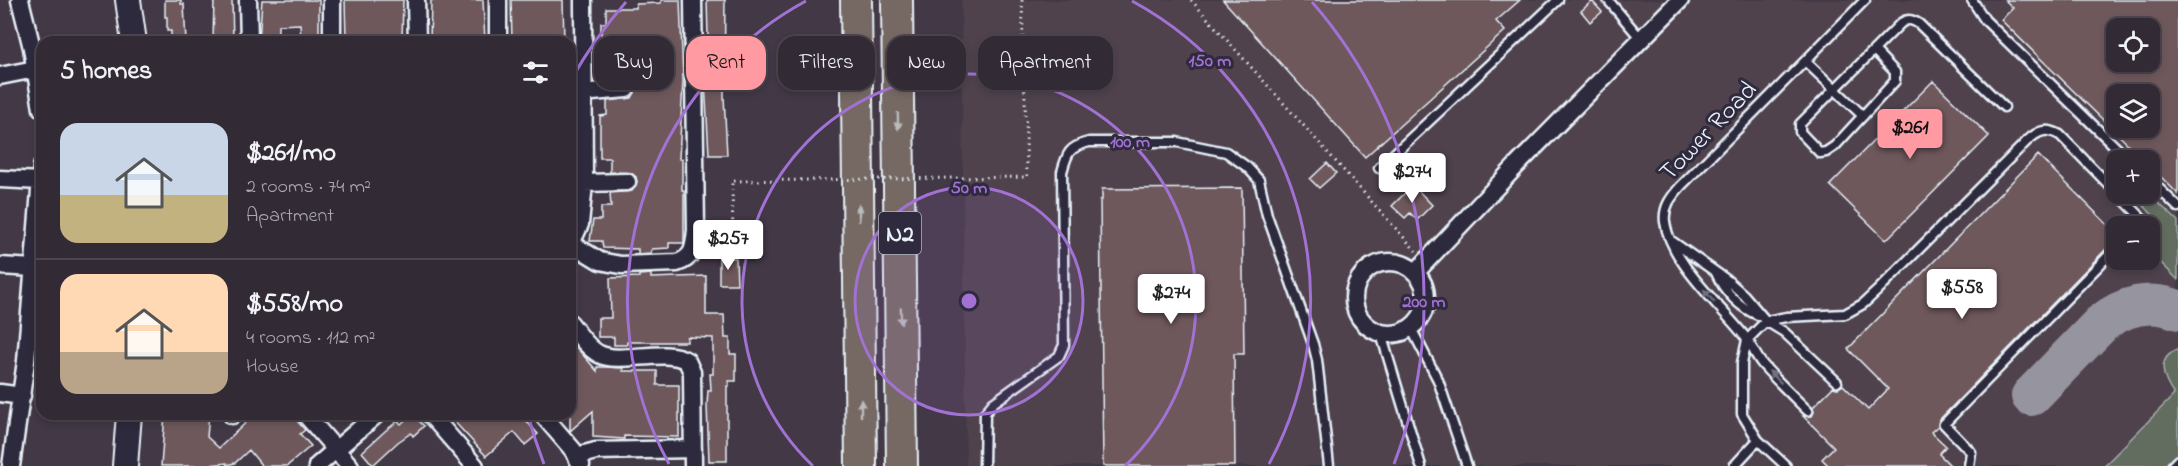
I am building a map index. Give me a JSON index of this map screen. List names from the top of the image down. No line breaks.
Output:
{"streets":{"highway":["N2"],"lane":["Tower Road"]},"page":{"map_buttons":["+","−"],"chip":["Buy","Rent","Filters","New","Apartment"],"heading":"5 homes","list":[{"name":"$261/mo","note":"2 rooms · 74 m² · Apartment"},{"name":"$558/mo","note":"4 rooms · 112 m² · House"}],"price":["$261","$274","$257","$558","$274"]},"rings":["150 m","100 m","50 m","200 m"]}
